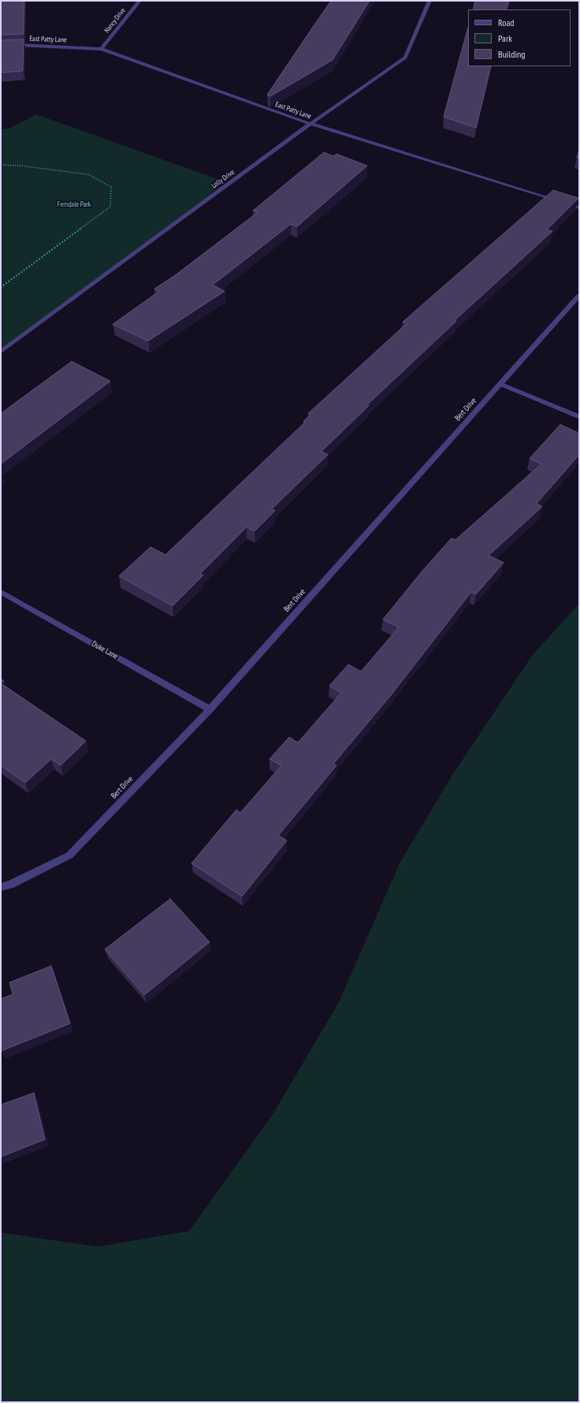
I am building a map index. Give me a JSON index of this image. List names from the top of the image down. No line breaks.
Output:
{"streets":{"street":["Nancy Drive","East Patty Lane","Lolly Drive","Bert Drive","Duke Lane"]},"crossings":[["Nancy Drive","East Patty Lane"],["East Patty Lane","Lolly Drive"],["Bert Drive","Duke Lane"]],"parks":["Ferndale Park"],"legend":["Road","Park","Building"]}
